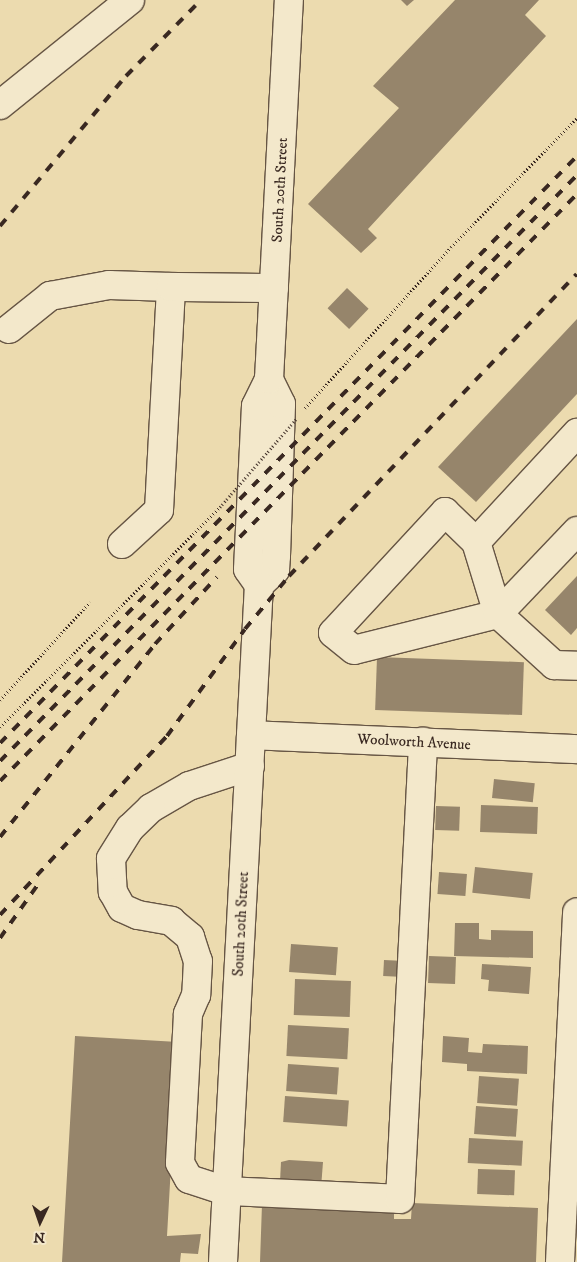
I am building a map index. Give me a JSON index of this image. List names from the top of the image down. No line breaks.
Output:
{"streets":{"street":["South 20th Street","Woolworth Avenue"]},"crossings":[["South 20th Street","Woolworth Avenue"]],"north":"bottom"}
